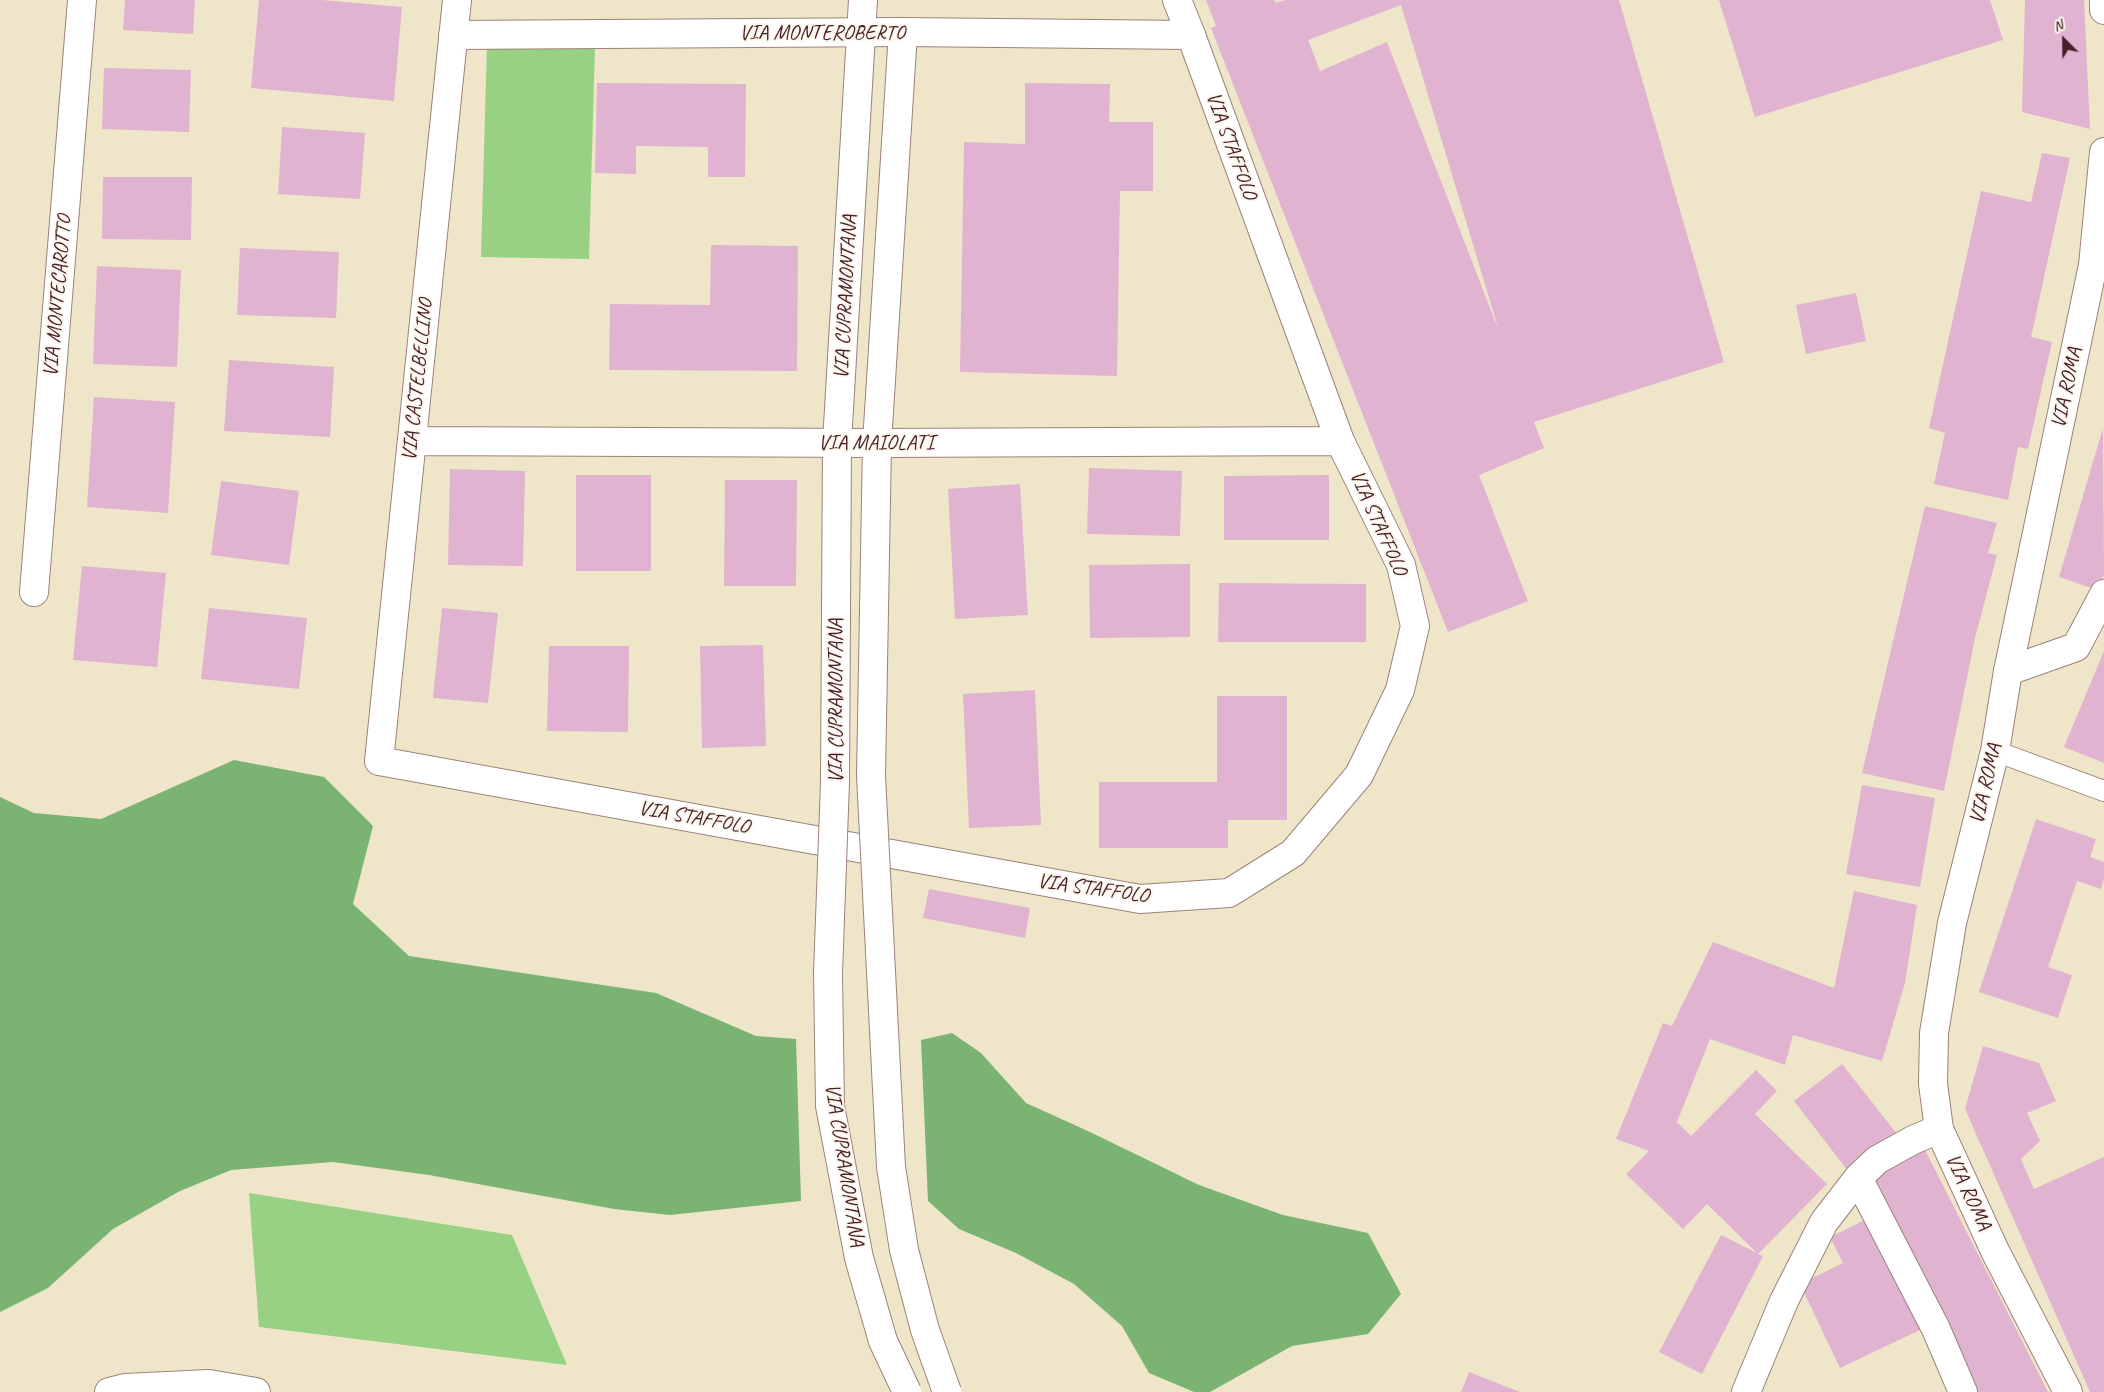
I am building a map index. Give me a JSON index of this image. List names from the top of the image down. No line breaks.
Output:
{"streets":{"street":["VIA MONTEROBERTO","VIA STAFFOLO","VIA MONTECAROTTO","VIA CUPRAMONTANA","VIA CASTELBELLINO","VIA ROMA","VIA MAIOLATI"]},"crossings":[["VIA MONTEROBERTO","VIA STAFFOLO"],["VIA MONTEROBERTO","VIA CUPRAMONTANA"],["VIA MONTEROBERTO","VIA CASTELBELLINO"],["VIA STAFFOLO","VIA CASTELBELLINO"],["VIA STAFFOLO","VIA MAIOLATI"],["VIA CUPRAMONTANA","VIA MAIOLATI"],["VIA CASTELBELLINO","VIA MAIOLATI"]],"north":"top left"}
